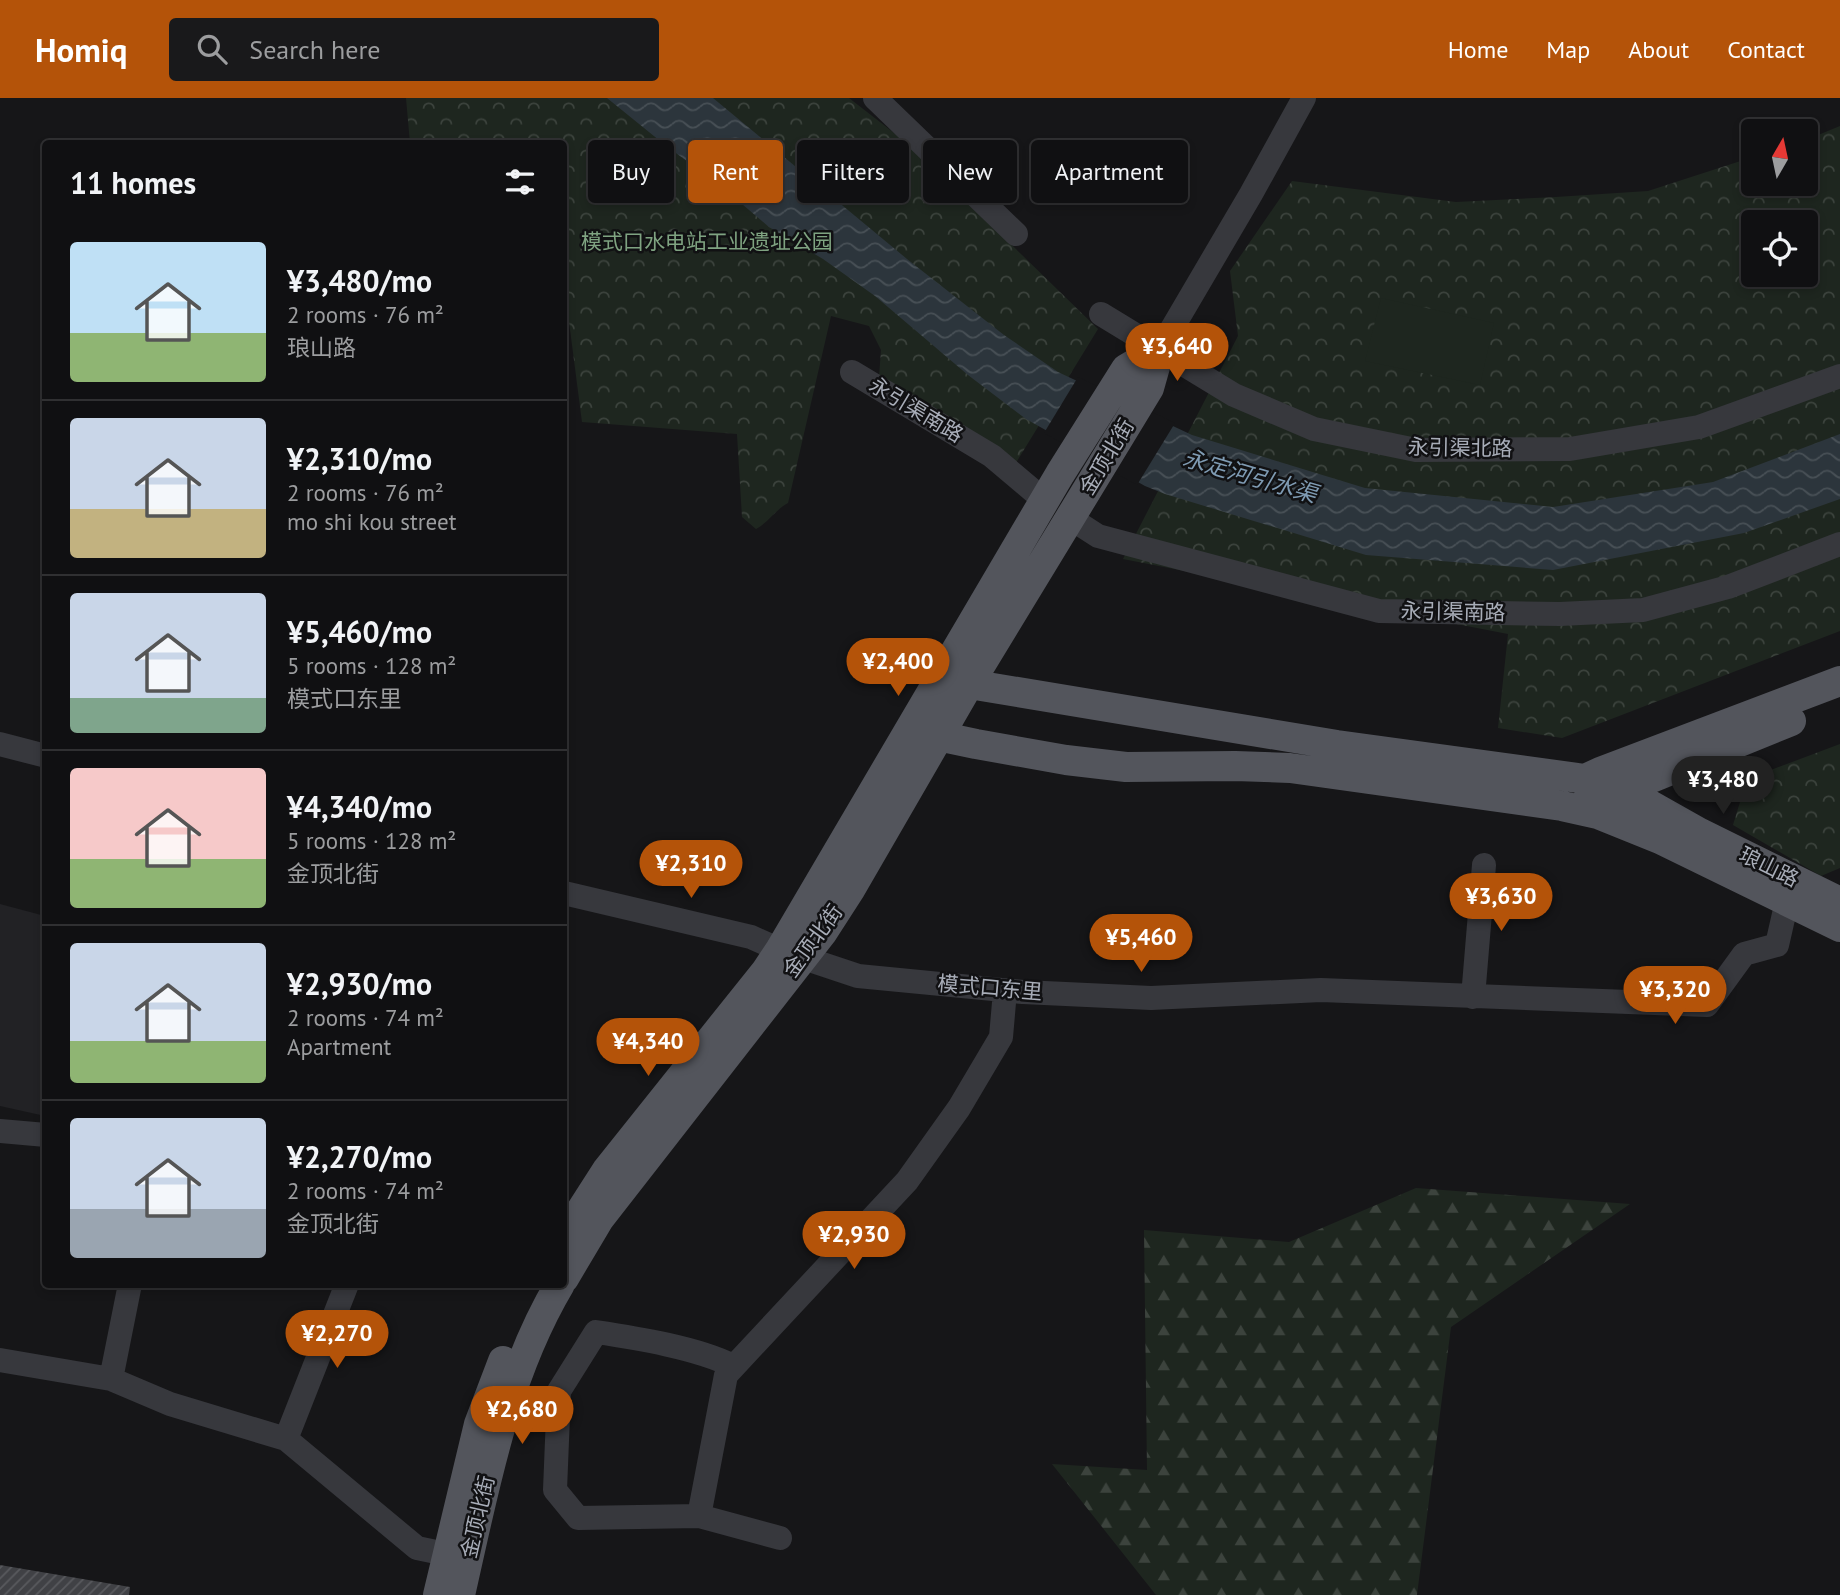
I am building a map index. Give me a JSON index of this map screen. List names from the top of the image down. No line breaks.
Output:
{"streets":{"main road":["金顶北街","琅山路"],"street":["永引渠南路","永引渠北路","模式口东里"]},"crossings":[["永引渠南路","金顶北街"],["永引渠北路","金顶北街"],["金顶北街","模式口东里"],["琅山路","模式口东里"]],"water":["永定河引水渠"],"parks":["模式口水电站工业遗址公园"],"north":"top","page":{"header":"Homiq","search":"Search here","nav":["Home","Map","About","Contact"],"chip":["Buy","Rent","Filters","New","Apartment"],"heading":"11 homes","list":[{"name":"¥3,480/mo","note":"2 rooms · 76 m² · 琅山路"},{"name":"¥2,310/mo","note":"2 rooms · 76 m² · mo shi kou street"},{"name":"¥5,460/mo","note":"5 rooms · 128 m² · 模式口东里"},{"name":"¥4,340/mo","note":"5 rooms · 128 m² · 金顶北街"},{"name":"¥2,930/mo","note":"2 rooms · 74 m² · Apartment"},{"name":"¥2,270/mo","note":"2 rooms · 74 m² · 金顶北街"}],"price":["¥3,640","¥2,400","¥3,480","¥2,310","¥3,630","¥5,460","¥3,320","¥4,340","¥2,930","¥2,270","¥2,680"]}}
